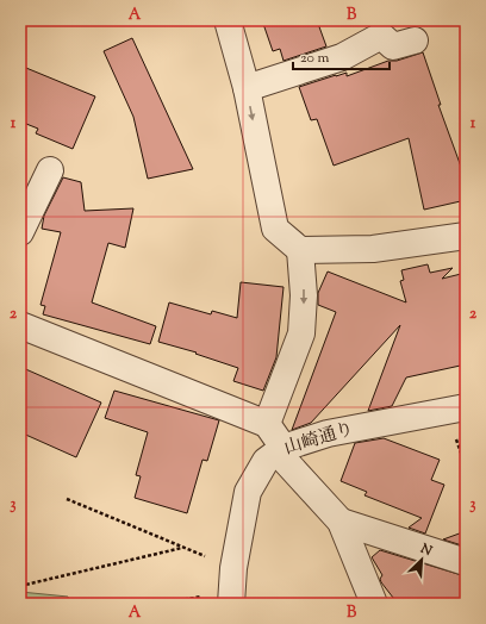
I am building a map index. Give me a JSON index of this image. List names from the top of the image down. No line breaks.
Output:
{"streets":{"street":["山崎通り"]},"scale_bar":"20 m","north":"top right","grid":{"columns":["A","B"],"rows":["1","2","3"]}}
